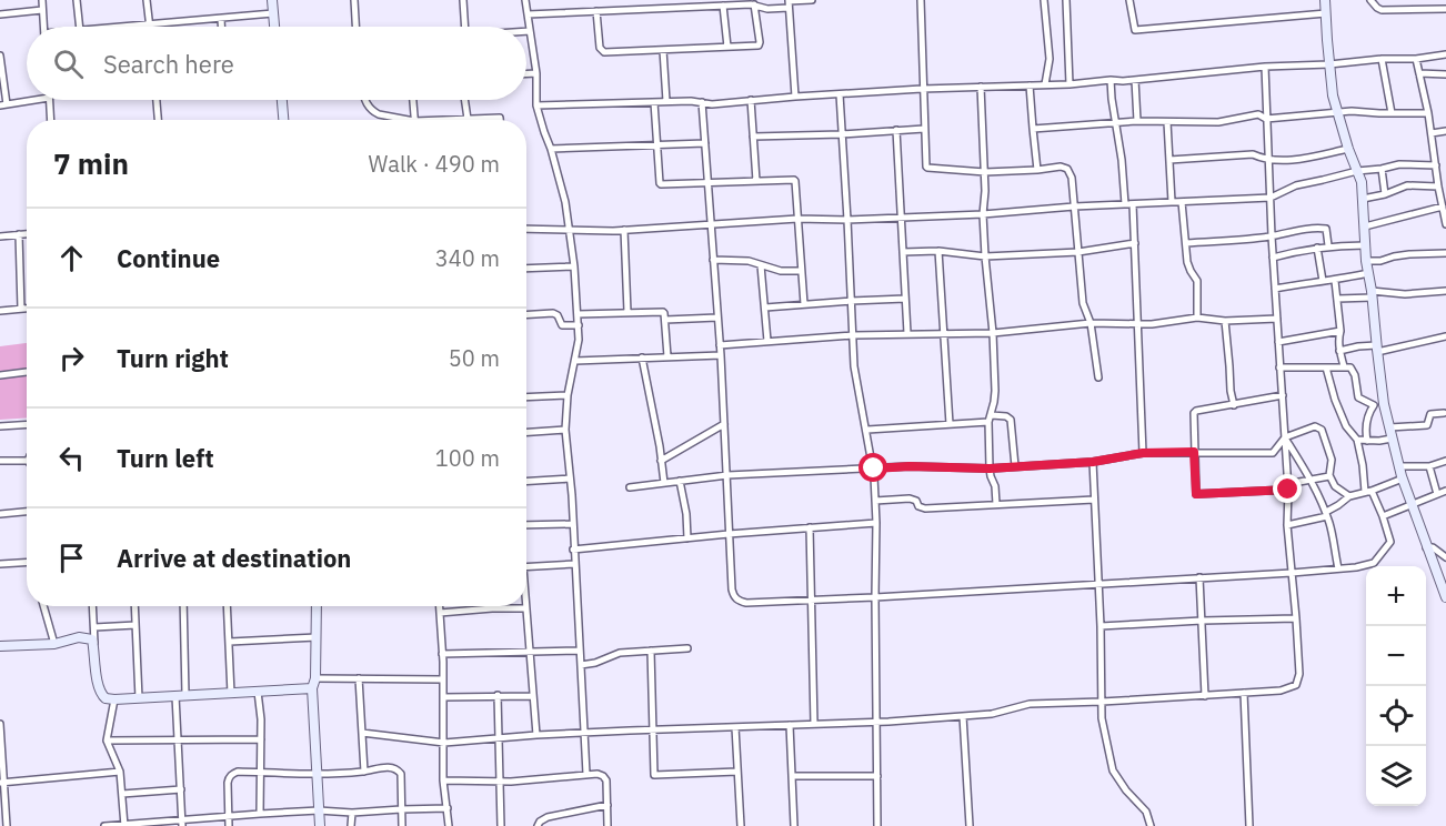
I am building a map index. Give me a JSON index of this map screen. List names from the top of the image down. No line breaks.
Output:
{"page":{"search":"Search here","heading":["7 min","Walk · 490 m"],"list":[["Continue","340 m"],["Turn right","50 m"],["Turn left","100 m"],"Arrive at destination"],"map_buttons":["+","−"]}}
